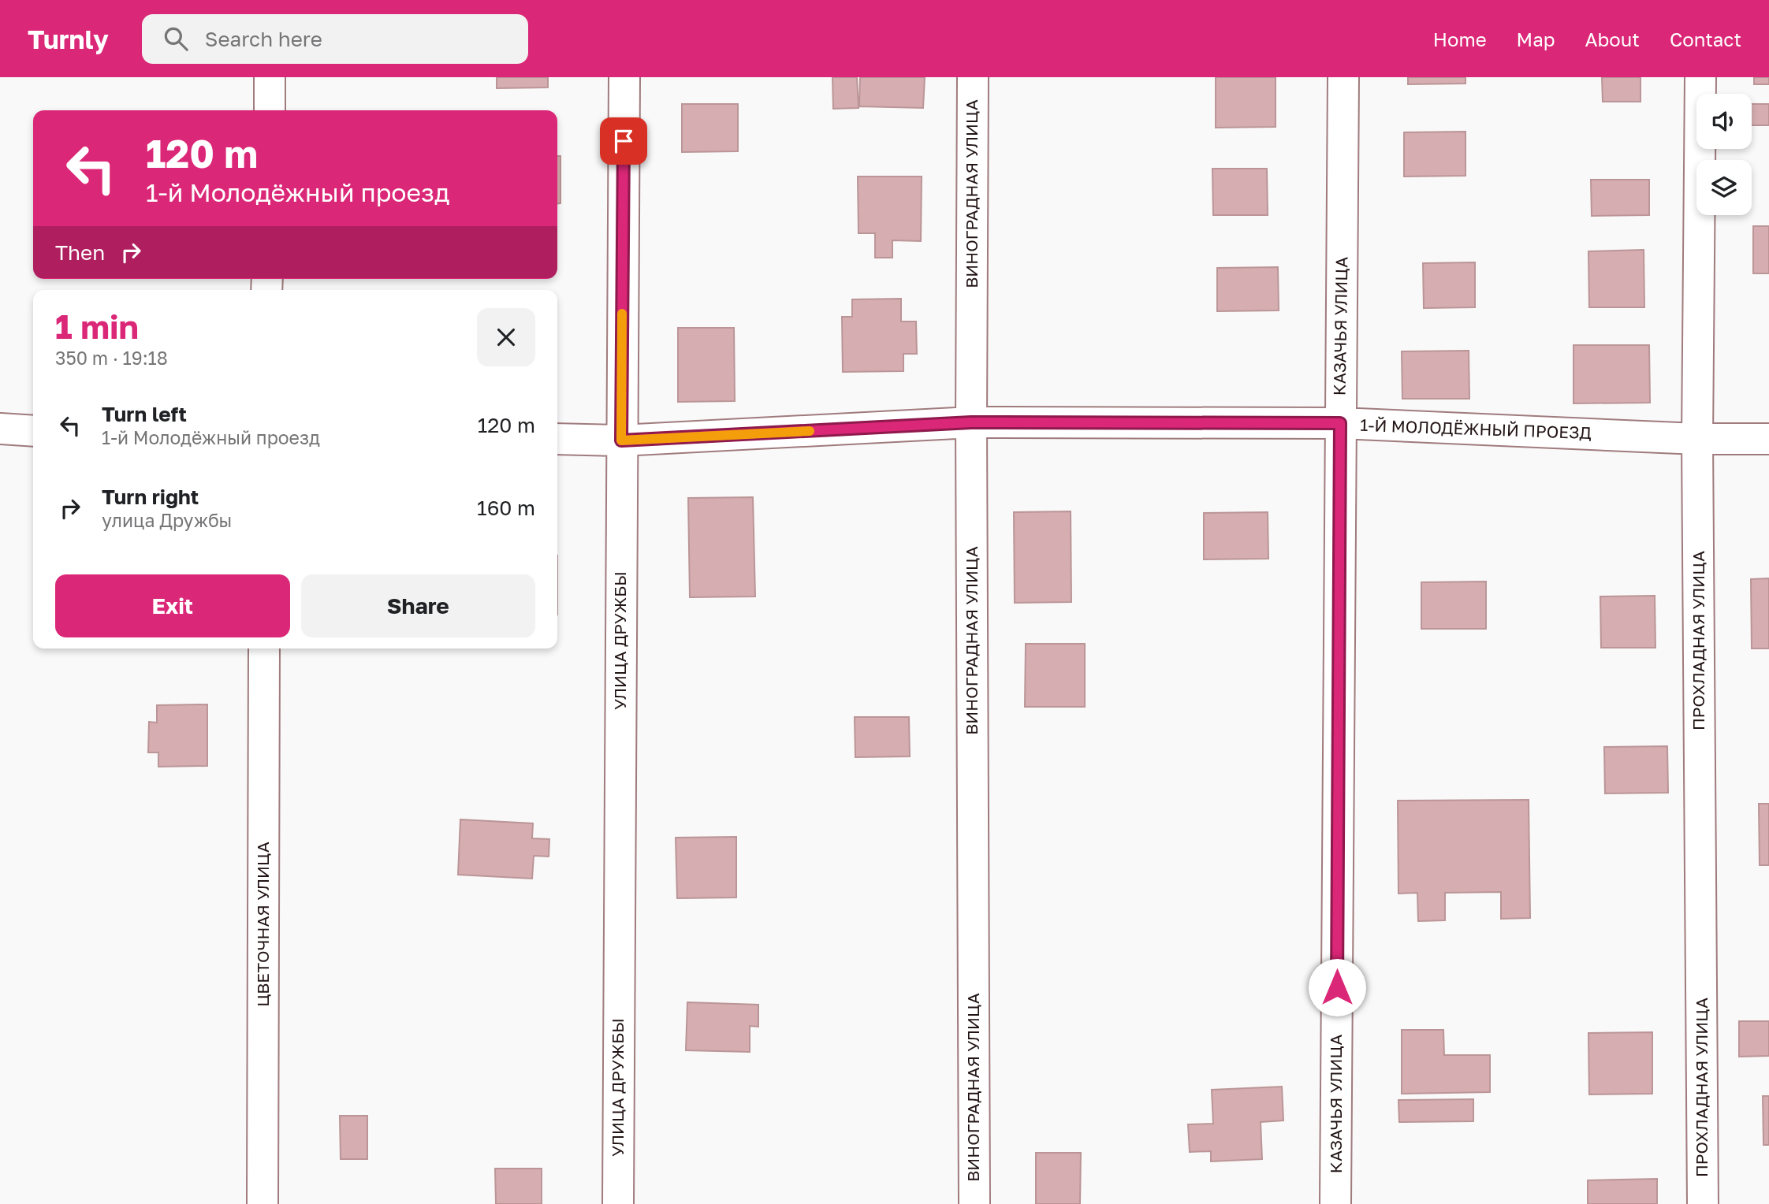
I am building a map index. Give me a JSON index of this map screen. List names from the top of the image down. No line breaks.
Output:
{"streets":{"street":["ВИНОГРАДНАЯ УЛИЦА","КАЗАЧЬЯ УЛИЦА","1-Й МОЛОДЁЖНЫЙ ПРОЕЗД","УЛИЦА ДРУЖБЫ","ПРОХЛАДНАЯ УЛИЦА","ЦВЕТОЧНАЯ УЛИЦА"]},"crossings":[["ВИНОГРАДНАЯ УЛИЦА","1-Й МОЛОДЁЖНЫЙ ПРОЕЗД"],["КАЗАЧЬЯ УЛИЦА","1-Й МОЛОДЁЖНЫЙ ПРОЕЗД"],["1-Й МОЛОДЁЖНЫЙ ПРОЕЗД","УЛИЦА ДРУЖБЫ"],["1-Й МОЛОДЁЖНЫЙ ПРОЕЗД","ПРОХЛАДНАЯ УЛИЦА"]],"page":{"header":"Turnly","search":"Search here","nav":["Home","Map","About","Contact"],"turn":["120 m","1-й Молодёжный проезд"],"then":"Then","heading":["1 min","350 m · 19:18"],"list":[{"name":"Turn left","note":"1-й Молодёжный проезд","value":"120 m"},{"name":"Turn right","note":"улица Дружбы","value":"160 m"}],"buttons":["Exit","Share"]}}
